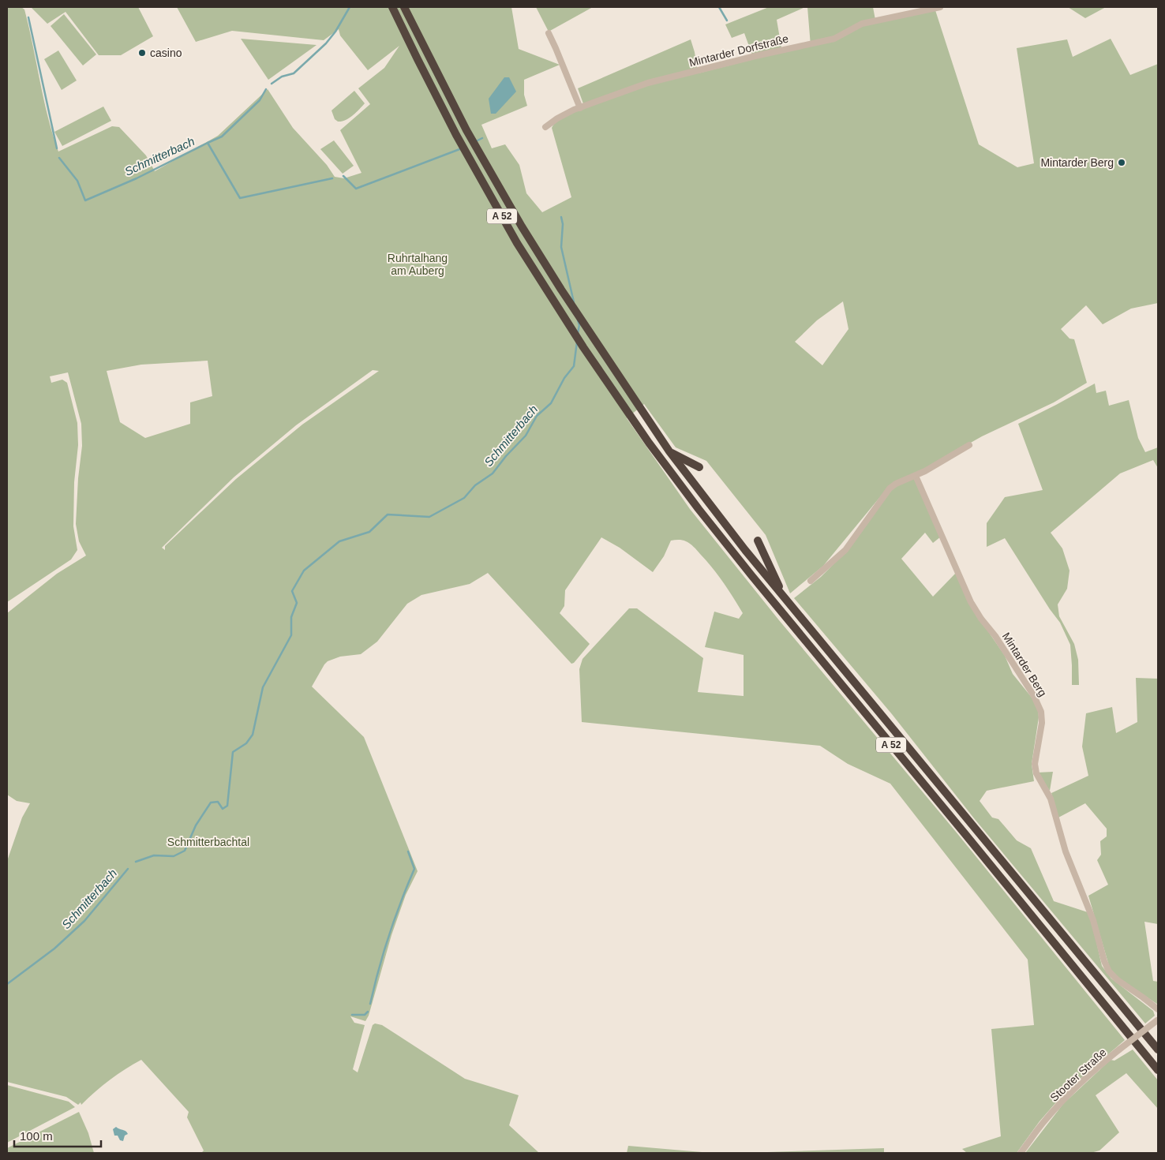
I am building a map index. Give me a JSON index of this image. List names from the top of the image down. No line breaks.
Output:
{"streets":{"highway":["A 52"],"street":["Mintarder Dorfstraße","Mintarder Berg","Stooter Straße"]},"water":["Schmitterbach"],"parks":["Ruhrtalhang am Auberg","Schmitterbachtal"],"places":["casino","Mintarder Berg"],"scale_bar":"100 m"}
